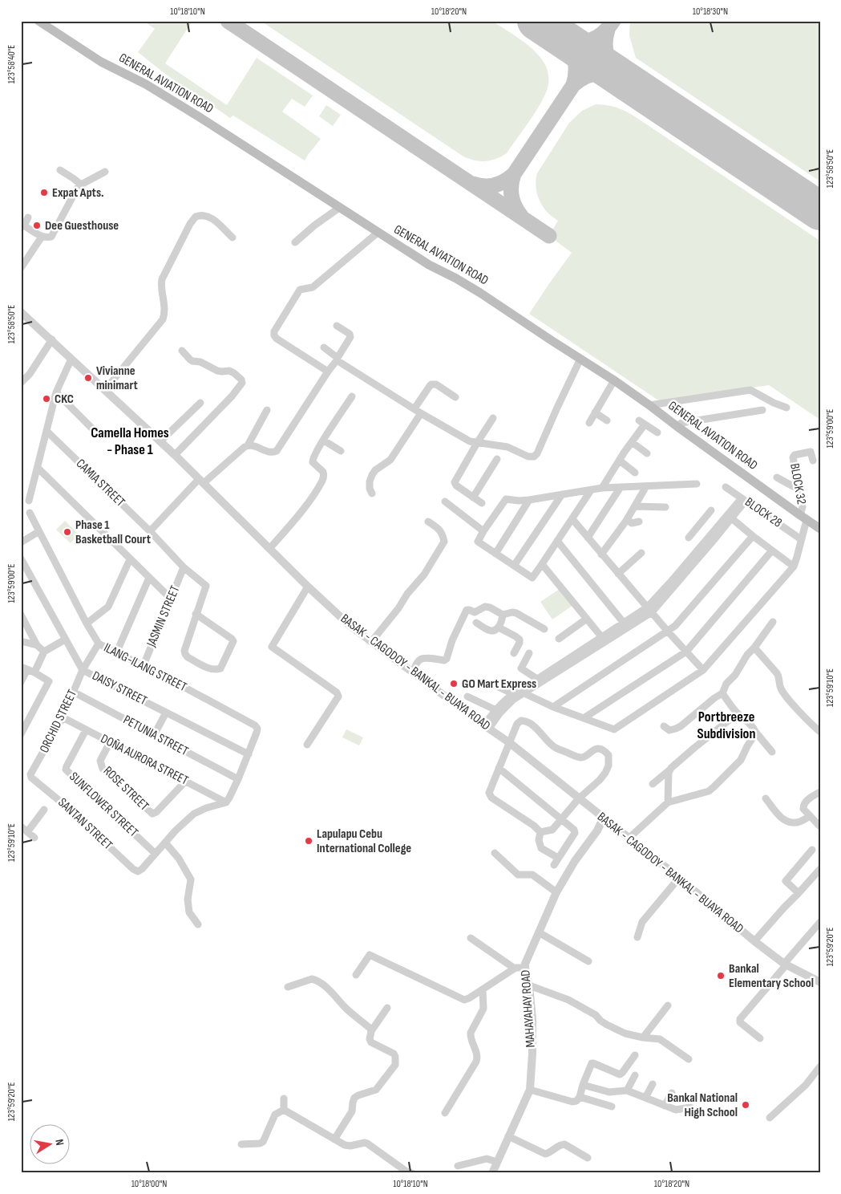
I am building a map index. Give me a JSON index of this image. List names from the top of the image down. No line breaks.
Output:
{"streets":{"main road":["GENERAL AVIATION ROAD"],"street":["CAMIA STREET","BLOCK 32","BLOCK 28","JASMIN STREET","ILANG-ILANG STREET","BASAK - CAGODOY - BANKAL - BUAYA ROAD","DAISY STREET","ORCHID STREET","PETUNIA STREET","DOÑA AURORA STREET","ROSE STREET","SUNFLOWER STREET","SANTAN STREET","MAHAYAHAY ROAD"]},"crossings":[["GENERAL AVIATION ROAD","BLOCK 32"],["CAMIA STREET","JASMIN STREET"],["BLOCK 32","BLOCK 28"],["JASMIN STREET","ILANG-ILANG STREET"],["ILANG-ILANG STREET","DAISY STREET"],["ILANG-ILANG STREET","ORCHID STREET"],["BASAK - CAGODOY - BANKAL - BUAYA ROAD","MAHAYAHAY ROAD"],["DAISY STREET","ORCHID STREET"],["ORCHID STREET","PETUNIA STREET"],["ORCHID STREET","DOÑA AURORA STREET"],["ORCHID STREET","SANTAN STREET"],["DOÑA AURORA STREET","ROSE STREET"],["DOÑA AURORA STREET","SUNFLOWER STREET"],["SUNFLOWER STREET","SANTAN STREET"]],"districts":["Camella Homes - Phase 1","Portbreeze Subdivision"],"places":["Expat Apts.","Dee Guesthouse","Vivianne minimart","CKC","Phase 1 Basketball Court","GO Mart Express","Lapulapu Cebu International College","Bankal Elementary School","Bankal National High School"],"north":"right","coordinates":["10°18'10\"N","10°18'20\"N","10°18'30\"N","123°58'40\"E","123°58'50\"E","123°59'00\"E","123°59'10\"E","123°59'20\"E","10°18'00\"N"]}
